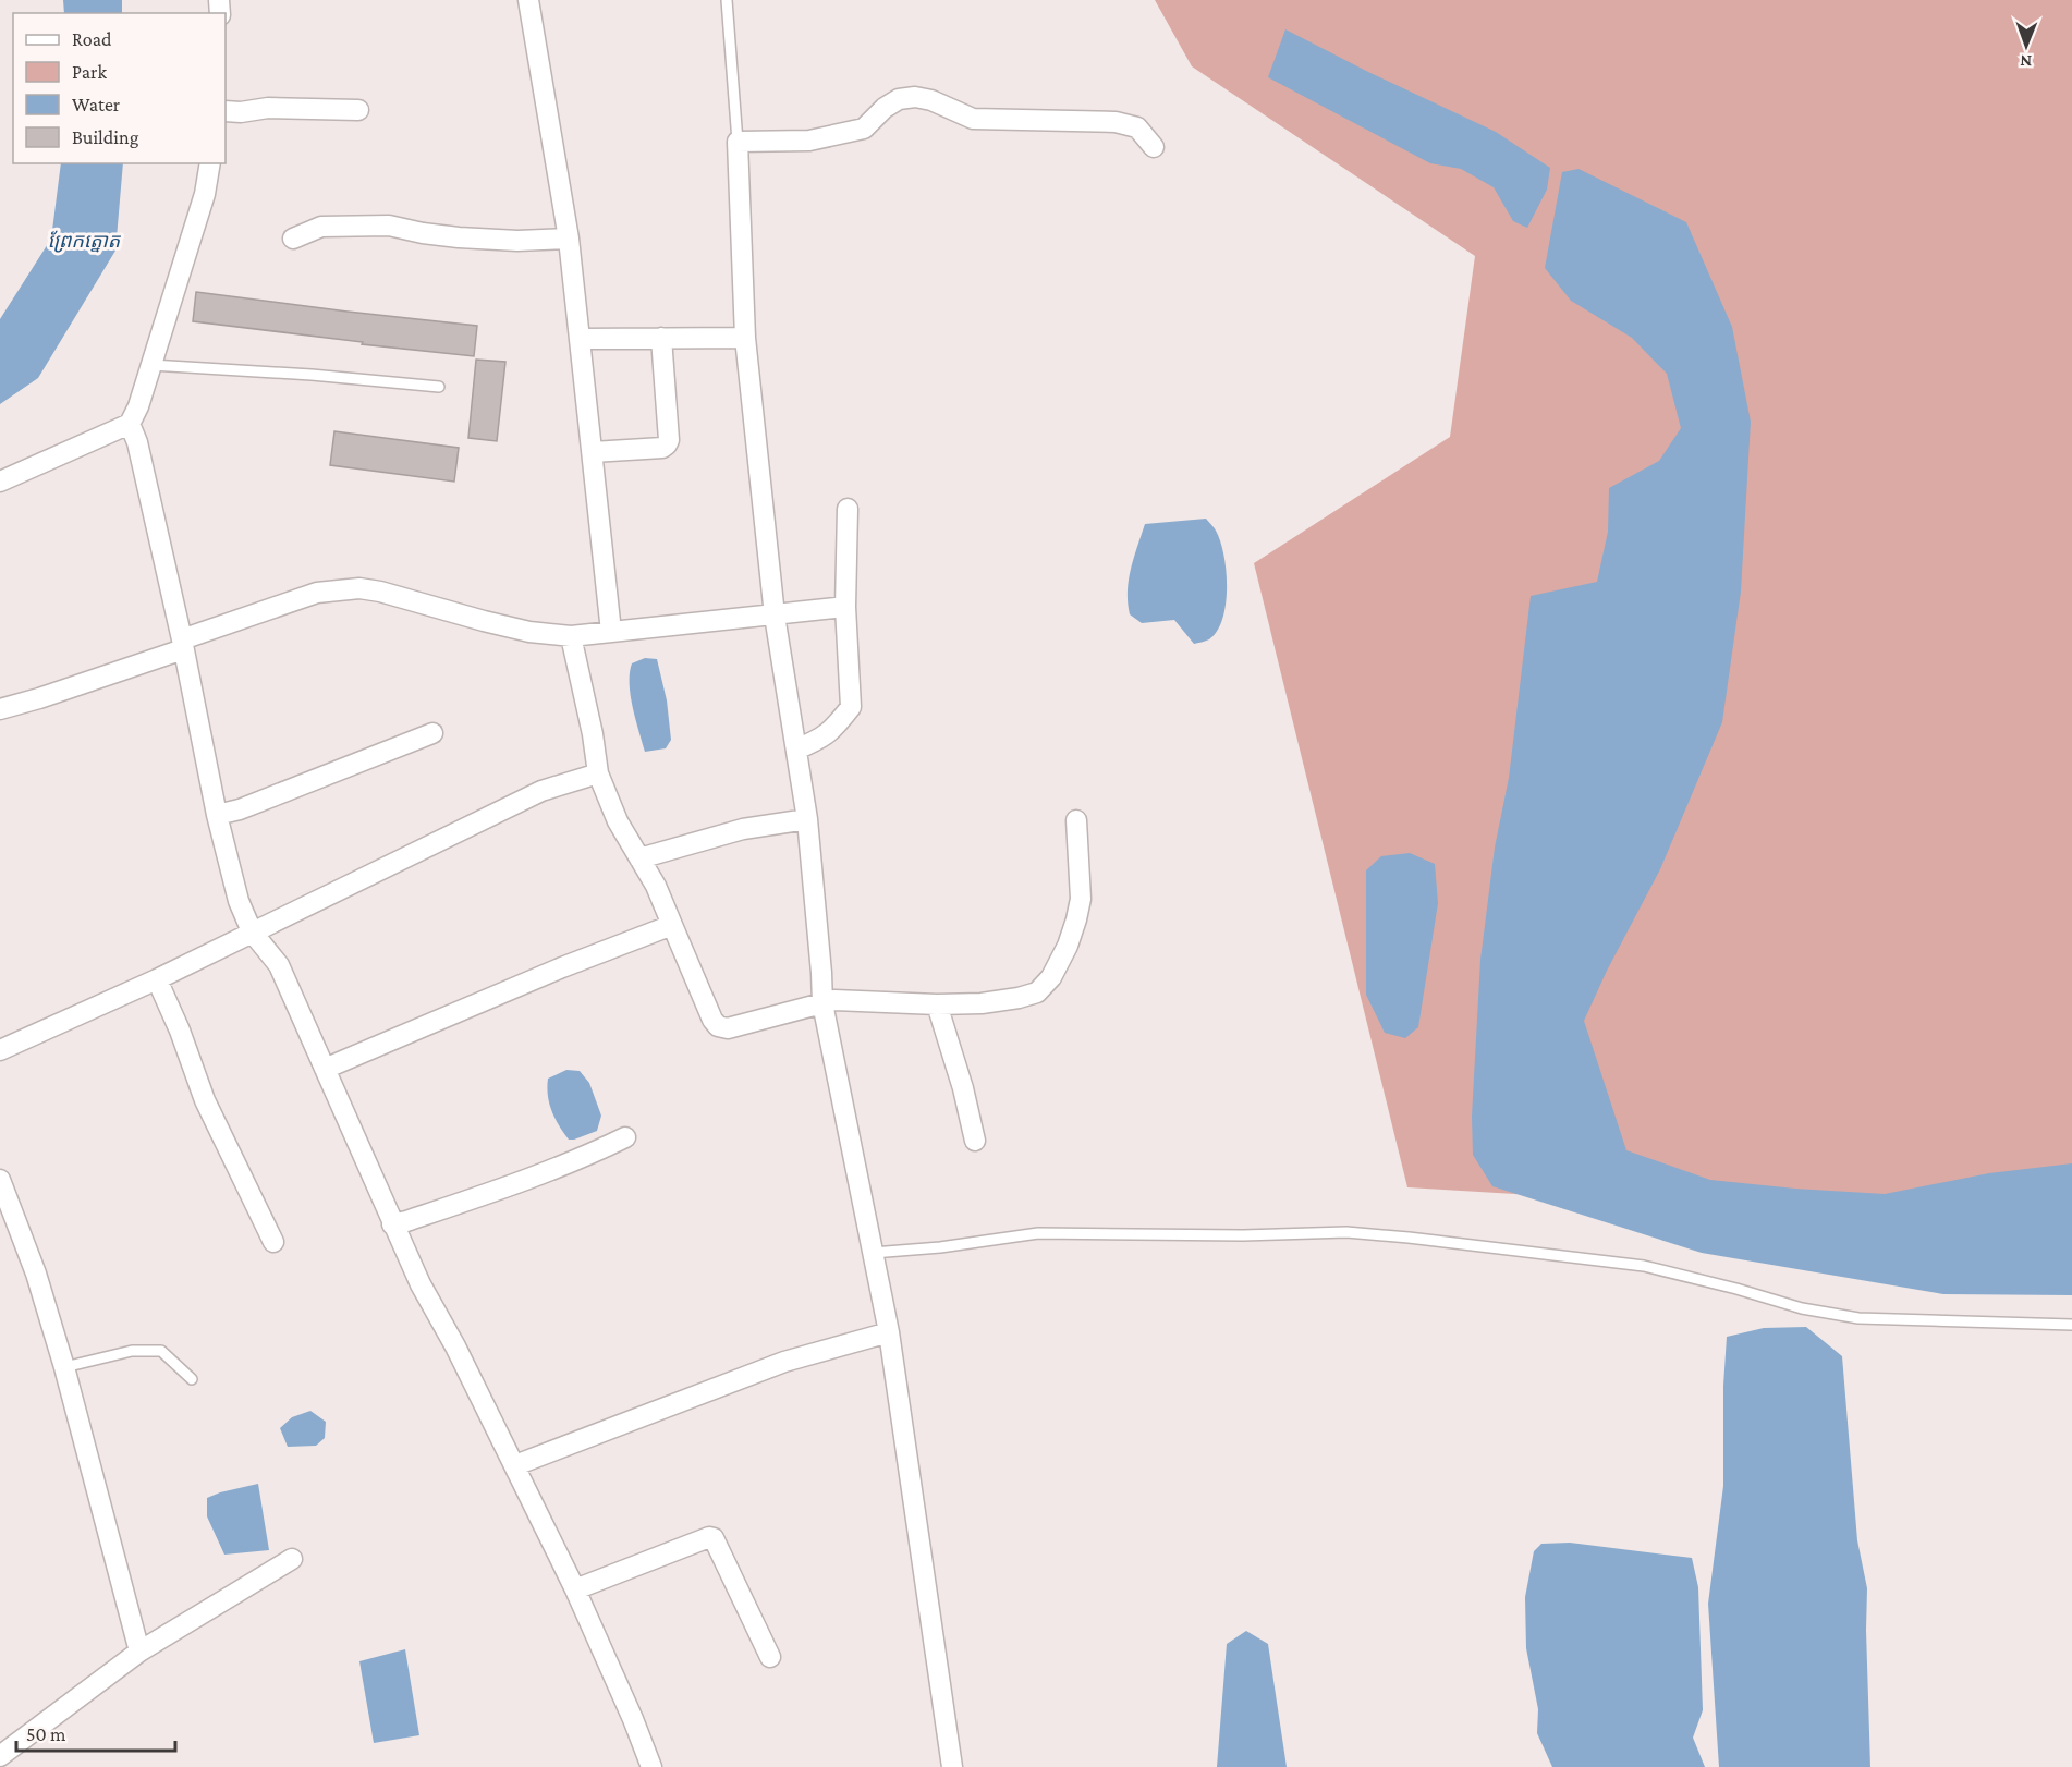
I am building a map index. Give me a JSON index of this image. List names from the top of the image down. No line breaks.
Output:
{"water":["ព្រែកត្នោត"],"legend":["Road","Park","Water","Building"],"scale_bar":"50 m","north":"bottom"}
